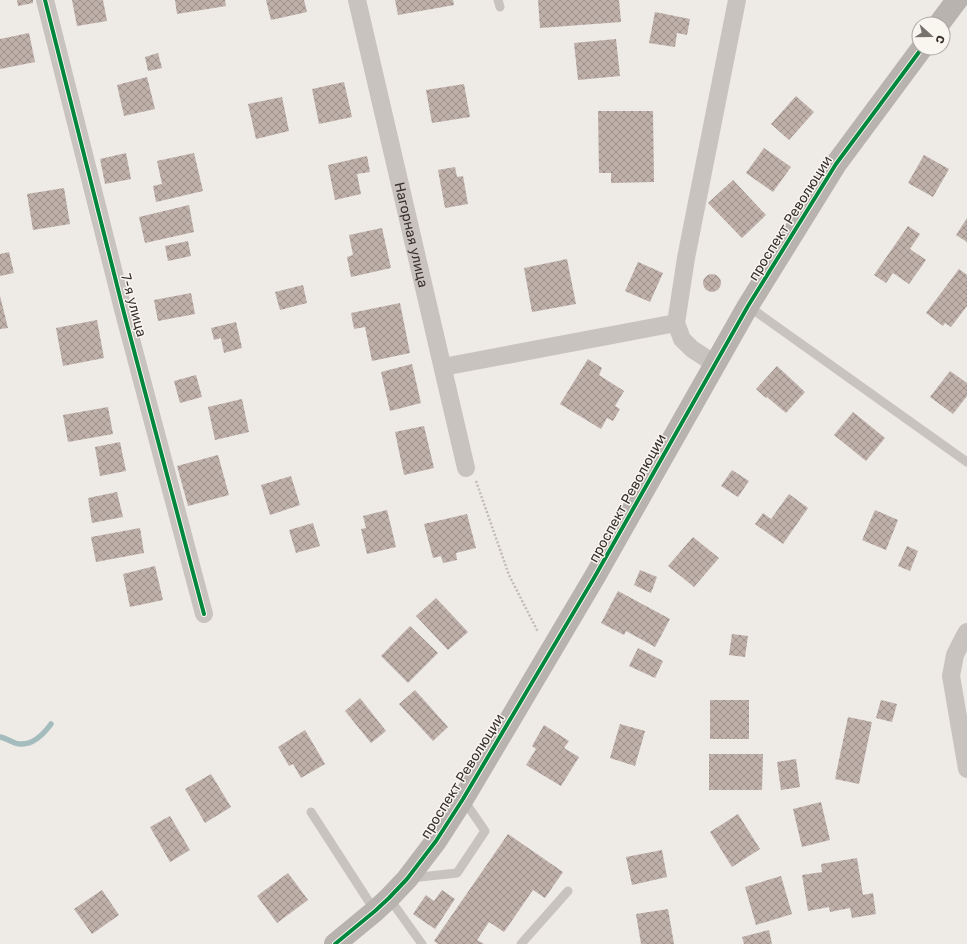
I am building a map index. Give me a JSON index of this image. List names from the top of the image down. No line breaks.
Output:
{"streets":{"street":["проспект Революции","Нагорная улица","7-я улица"]},"north":"right"}
